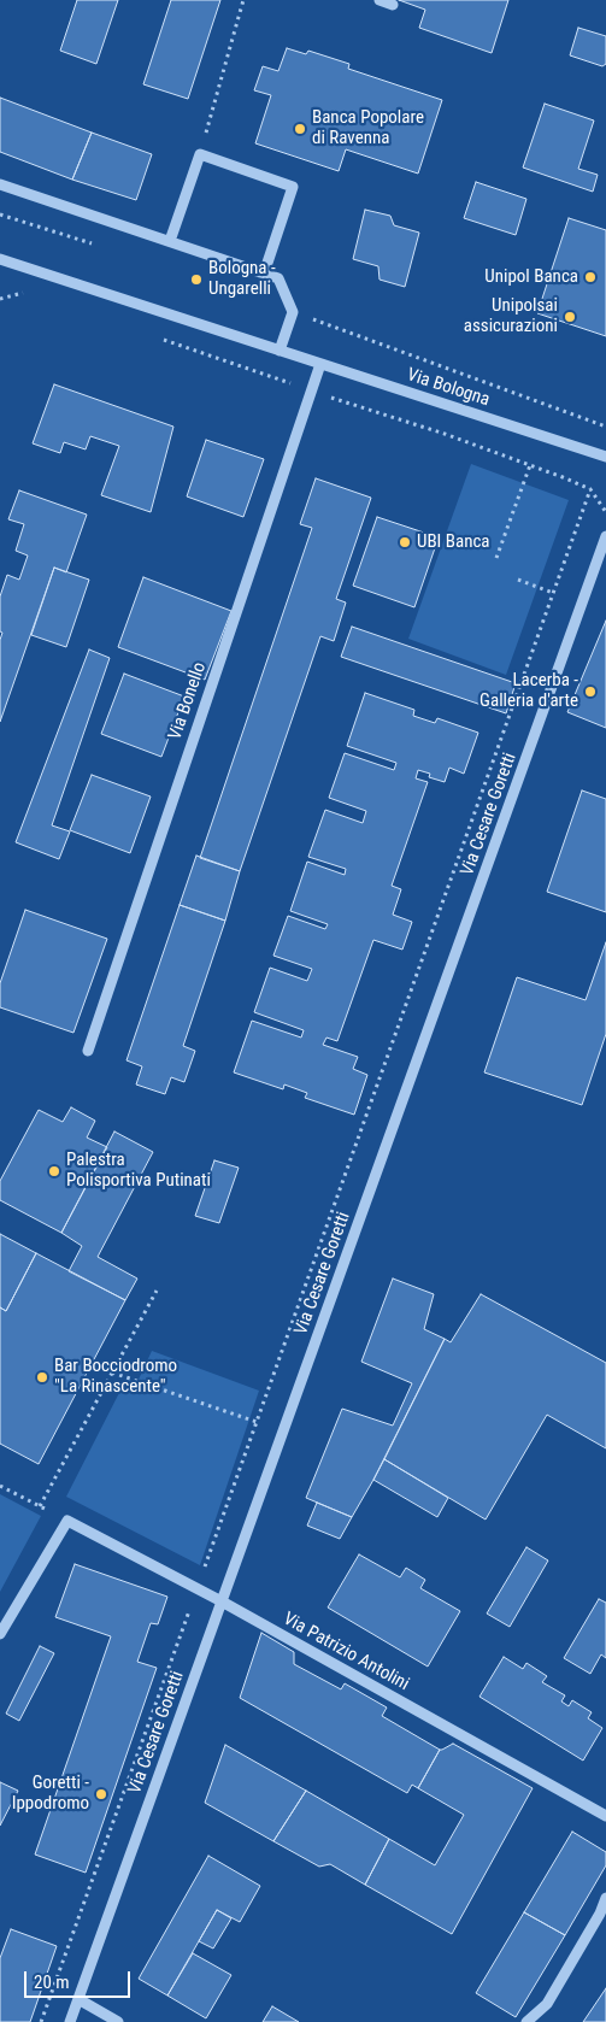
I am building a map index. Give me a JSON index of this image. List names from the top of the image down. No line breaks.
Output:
{"streets":{"street":["Via Bologna","Via Bonello","Via Cesare Goretti","Via Patrizio Antolini"]},"crossings":[["Via Bologna","Via Bonello"],["Via Cesare Goretti","Via Patrizio Antolini"]],"places":["Banca Popolare di Ravenna","Unipol Banca","Bologna - Ungarelli","Unipolsai assicurazioni","UBI Banca","Lacerba - Galleria d'arte","Palestra Polisportiva Putinati","Bar Bocciodromo \"La Rinascente\"","Goretti - Ippodromo"],"scale_bar":"20 m"}
